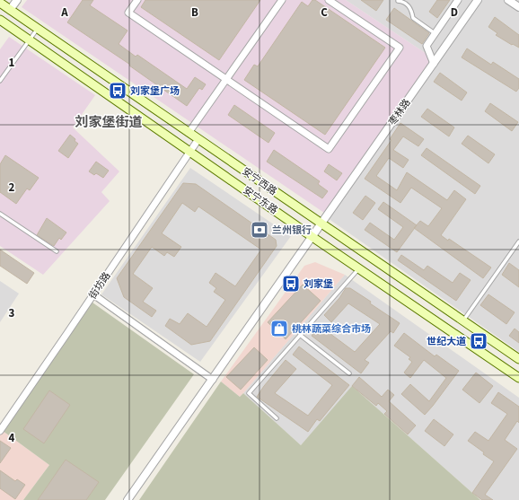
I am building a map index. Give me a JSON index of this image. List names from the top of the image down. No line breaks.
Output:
{"streets":{"main road":["安宁西路","安宁东路"],"street":["枣林路","街坊路"]},"crossings":[["枣林路","安宁西路"],["枣林路","安宁东路"],["安宁西路","街坊路"],["安宁东路","街坊路"]],"districts":["刘家堡街道"],"places":{"bus stop":["刘家堡广场","刘家堡","世纪大道"],"bank":["兰州银行"],"shop":["桃林蔬菜综合市场"]},"grid":{"columns":["A","B","C","D"],"rows":["1","2","3","4"]}}
